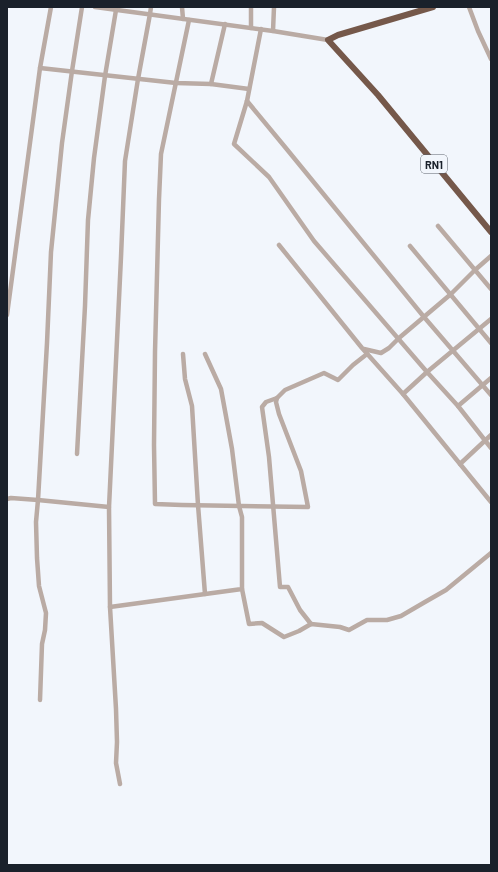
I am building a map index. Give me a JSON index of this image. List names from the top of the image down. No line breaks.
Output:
{"streets":{"highway":["RN1"]}}
